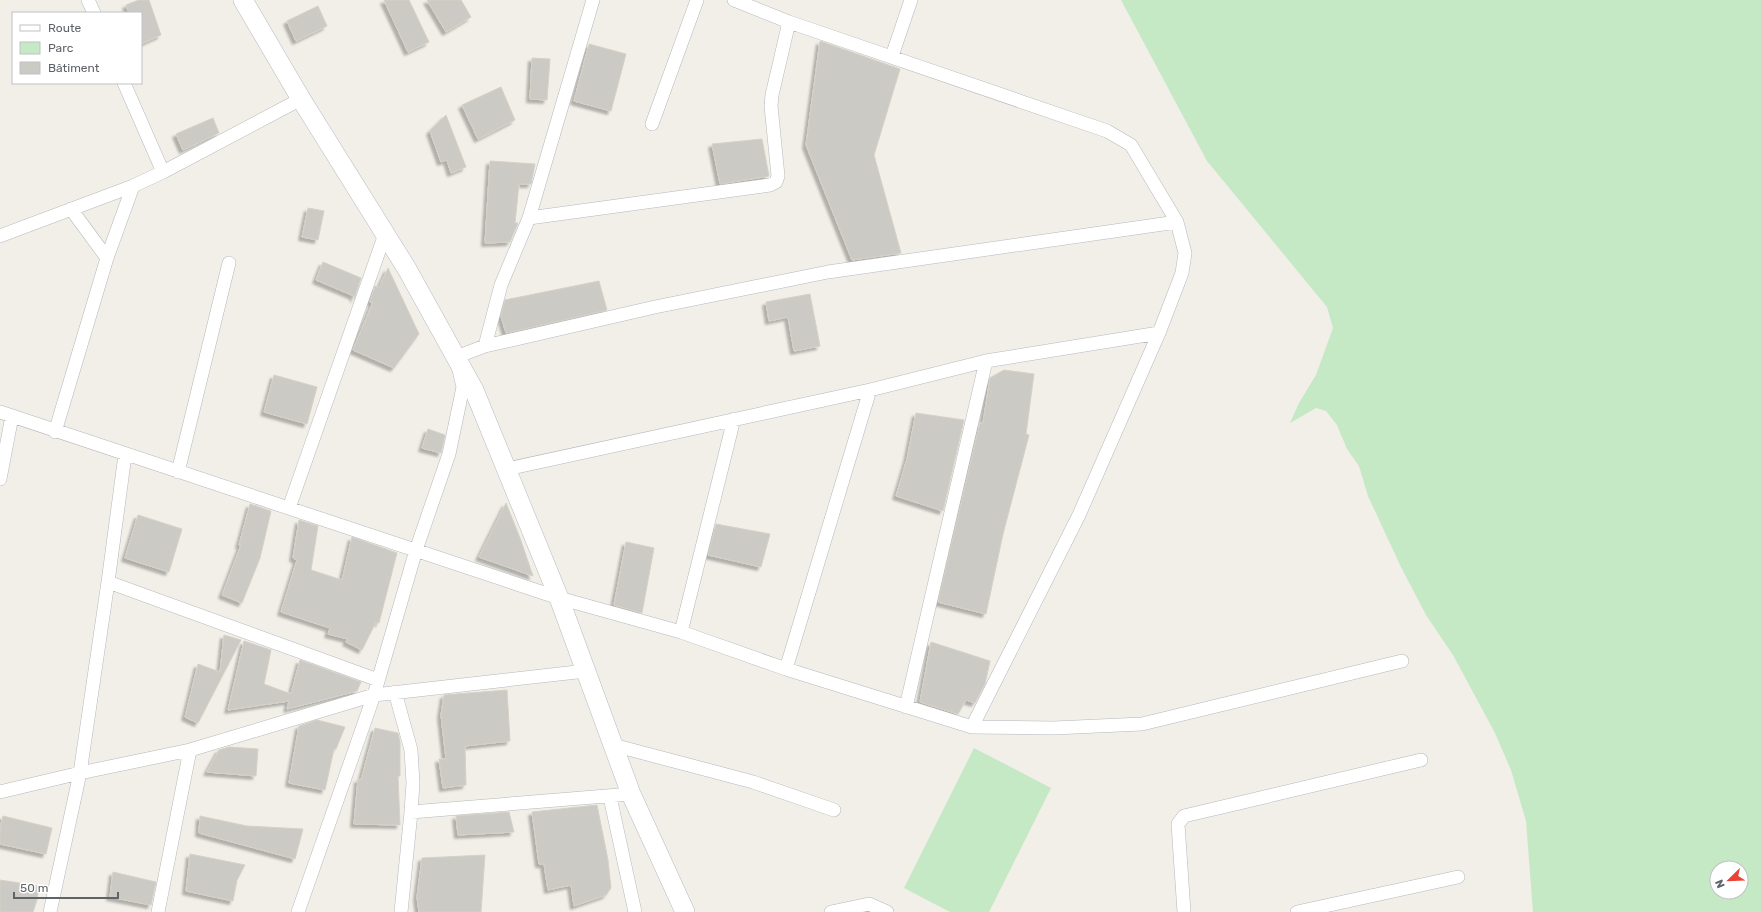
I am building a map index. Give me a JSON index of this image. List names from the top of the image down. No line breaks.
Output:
{"legend":["Route","Parc","Bâtiment"],"scale_bar":"50 m","north":"bottom left"}
